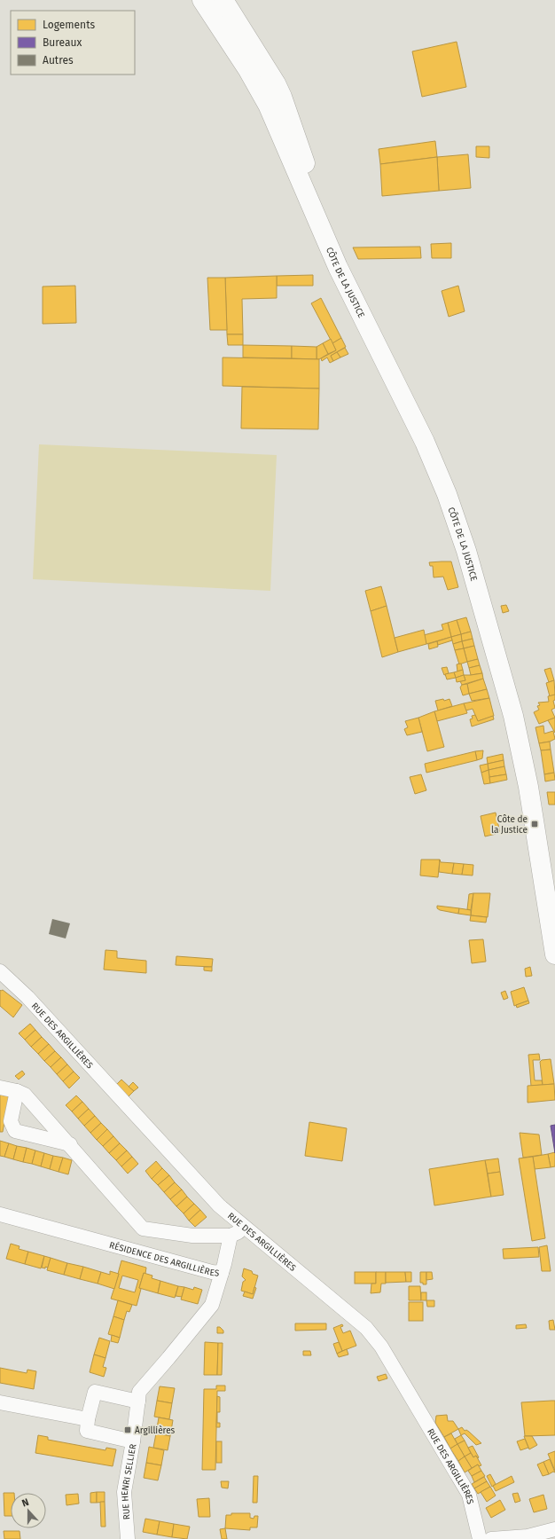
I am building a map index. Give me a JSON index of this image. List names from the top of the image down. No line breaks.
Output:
{"streets":{"main road":["CÔTE DE LA JUSTICE"],"street":["RUE DES ARGILLIÈRES","RÉSIDENCE DES ARGILLIÈRES","RUE HENRI SELLIER"]},"crossings":[["RÉSIDENCE DES ARGILLIÈRES","RUE HENRI SELLIER"]],"places":{"transit":["Côte de la Justice","Argillières"]},"legend":["Logements","Bureaux","Autres"],"north":"top"}
